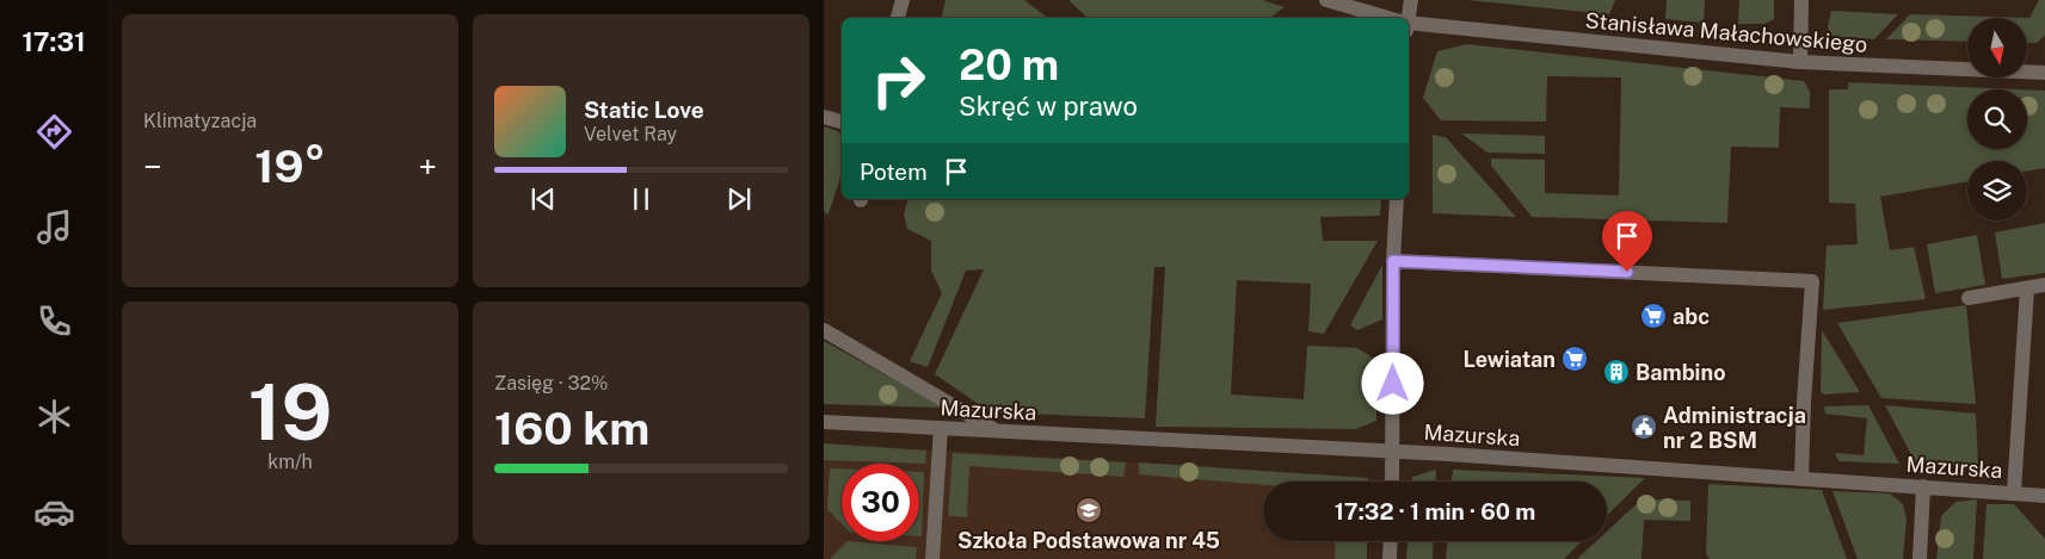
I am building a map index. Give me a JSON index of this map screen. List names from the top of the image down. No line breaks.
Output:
{"streets":{"street":["Stanisława Małachowskiego","Mazurska"]},"places":{"supermarket":["abc","Lewiatan"],"building":["Bambino"],"public building":["Administracja nr 2 BSM"],"school or university":["Szkoła Podstawowa nr 45"]},"north":"bottom","page":{"tabs":"17:31","tile":["Klimatyzacja",["19","km/h"],["Zasięg · 32%","160 km"]],"turn":["20 m","Skręć w prawo"],"song":["Static Love","Velvet Ray"],"heat":["−","19°","+"],"then":"Potem","limit":"30","trip":"17:32 · 1 min · 60 m"}}
